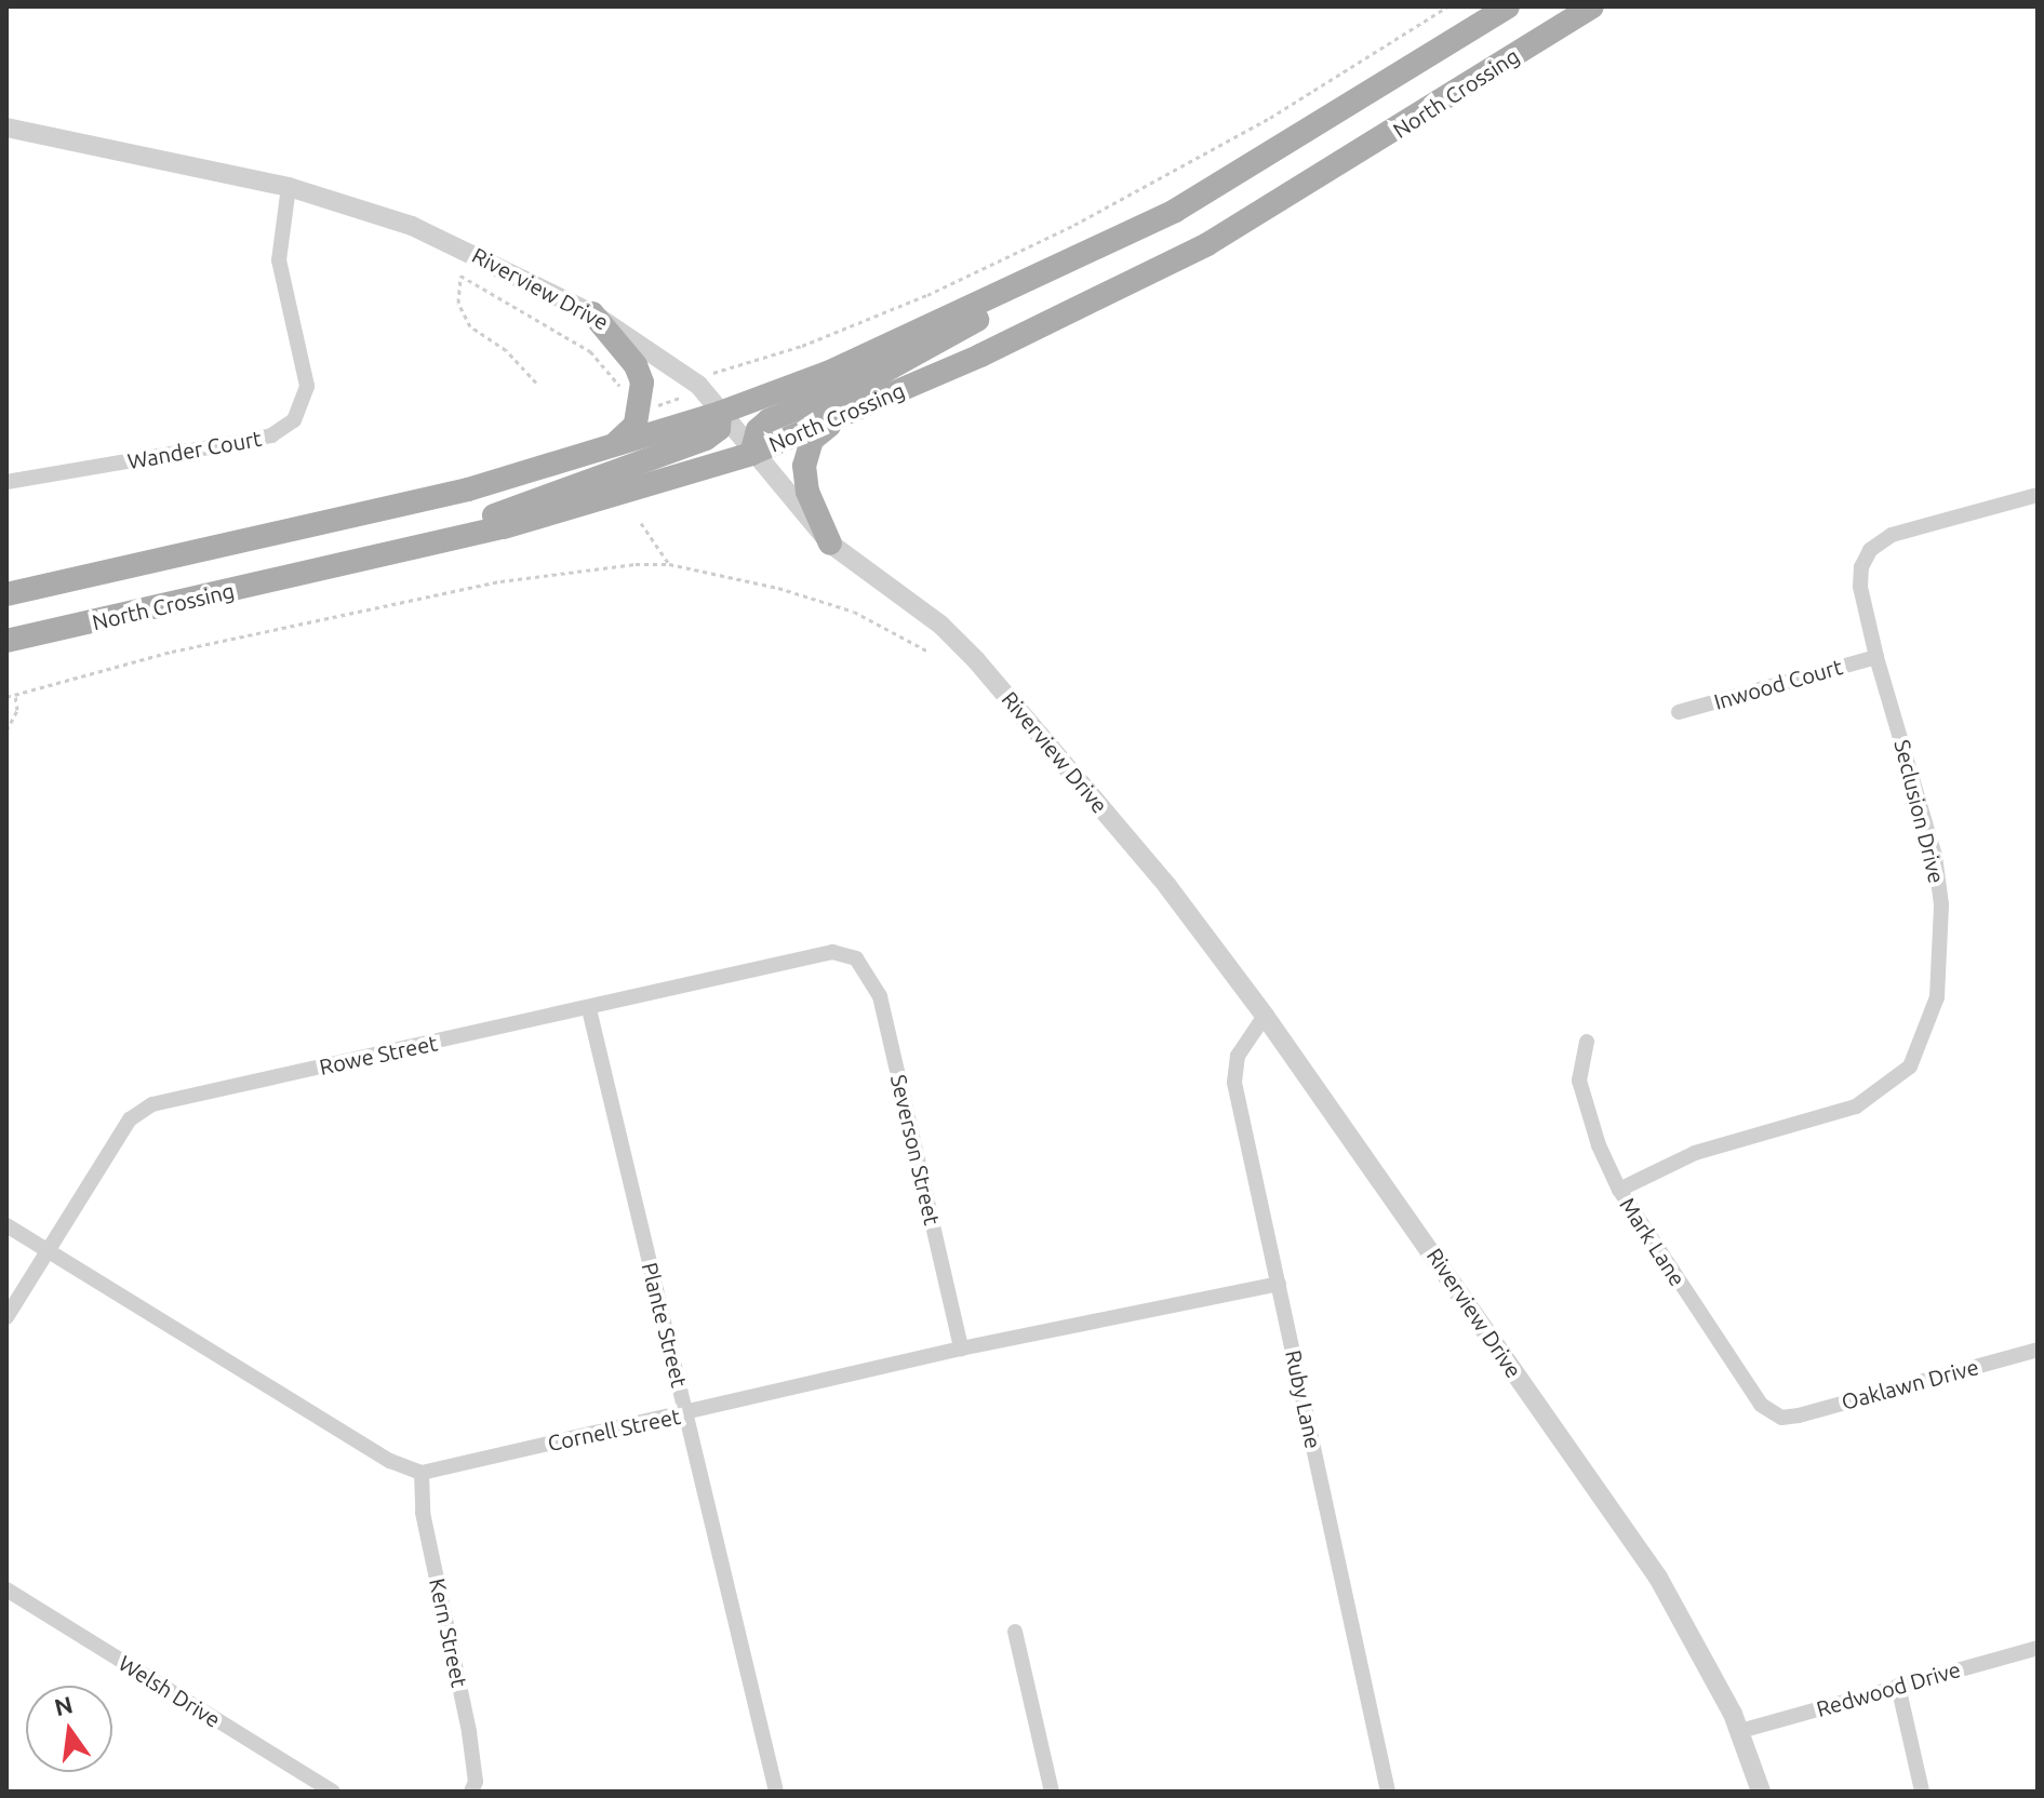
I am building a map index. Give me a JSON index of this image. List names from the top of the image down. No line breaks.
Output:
{"streets":{"main road":["North Crossing"],"street":["Riverview Drive","Wander Court","Inwood Court","Seclusion Drive","Rowe Street","Severson Street","Mark Lane","Plante Street","Oaklawn Drive","Ruby Lane","Cornell Street","Kern Street","Redwood Drive","Welsh Drive"]},"crossings":[["North Crossing","Riverview Drive"],["Riverview Drive","Wander Court"],["Riverview Drive","Ruby Lane"],["Riverview Drive","Redwood Drive"],["Inwood Court","Seclusion Drive"],["Seclusion Drive","Mark Lane"],["Rowe Street","Severson Street"],["Rowe Street","Plante Street"],["Severson Street","Cornell Street"],["Mark Lane","Oaklawn Drive"],["Plante Street","Cornell Street"],["Ruby Lane","Cornell Street"],["Cornell Street","Kern Street"]],"north":"top"}
